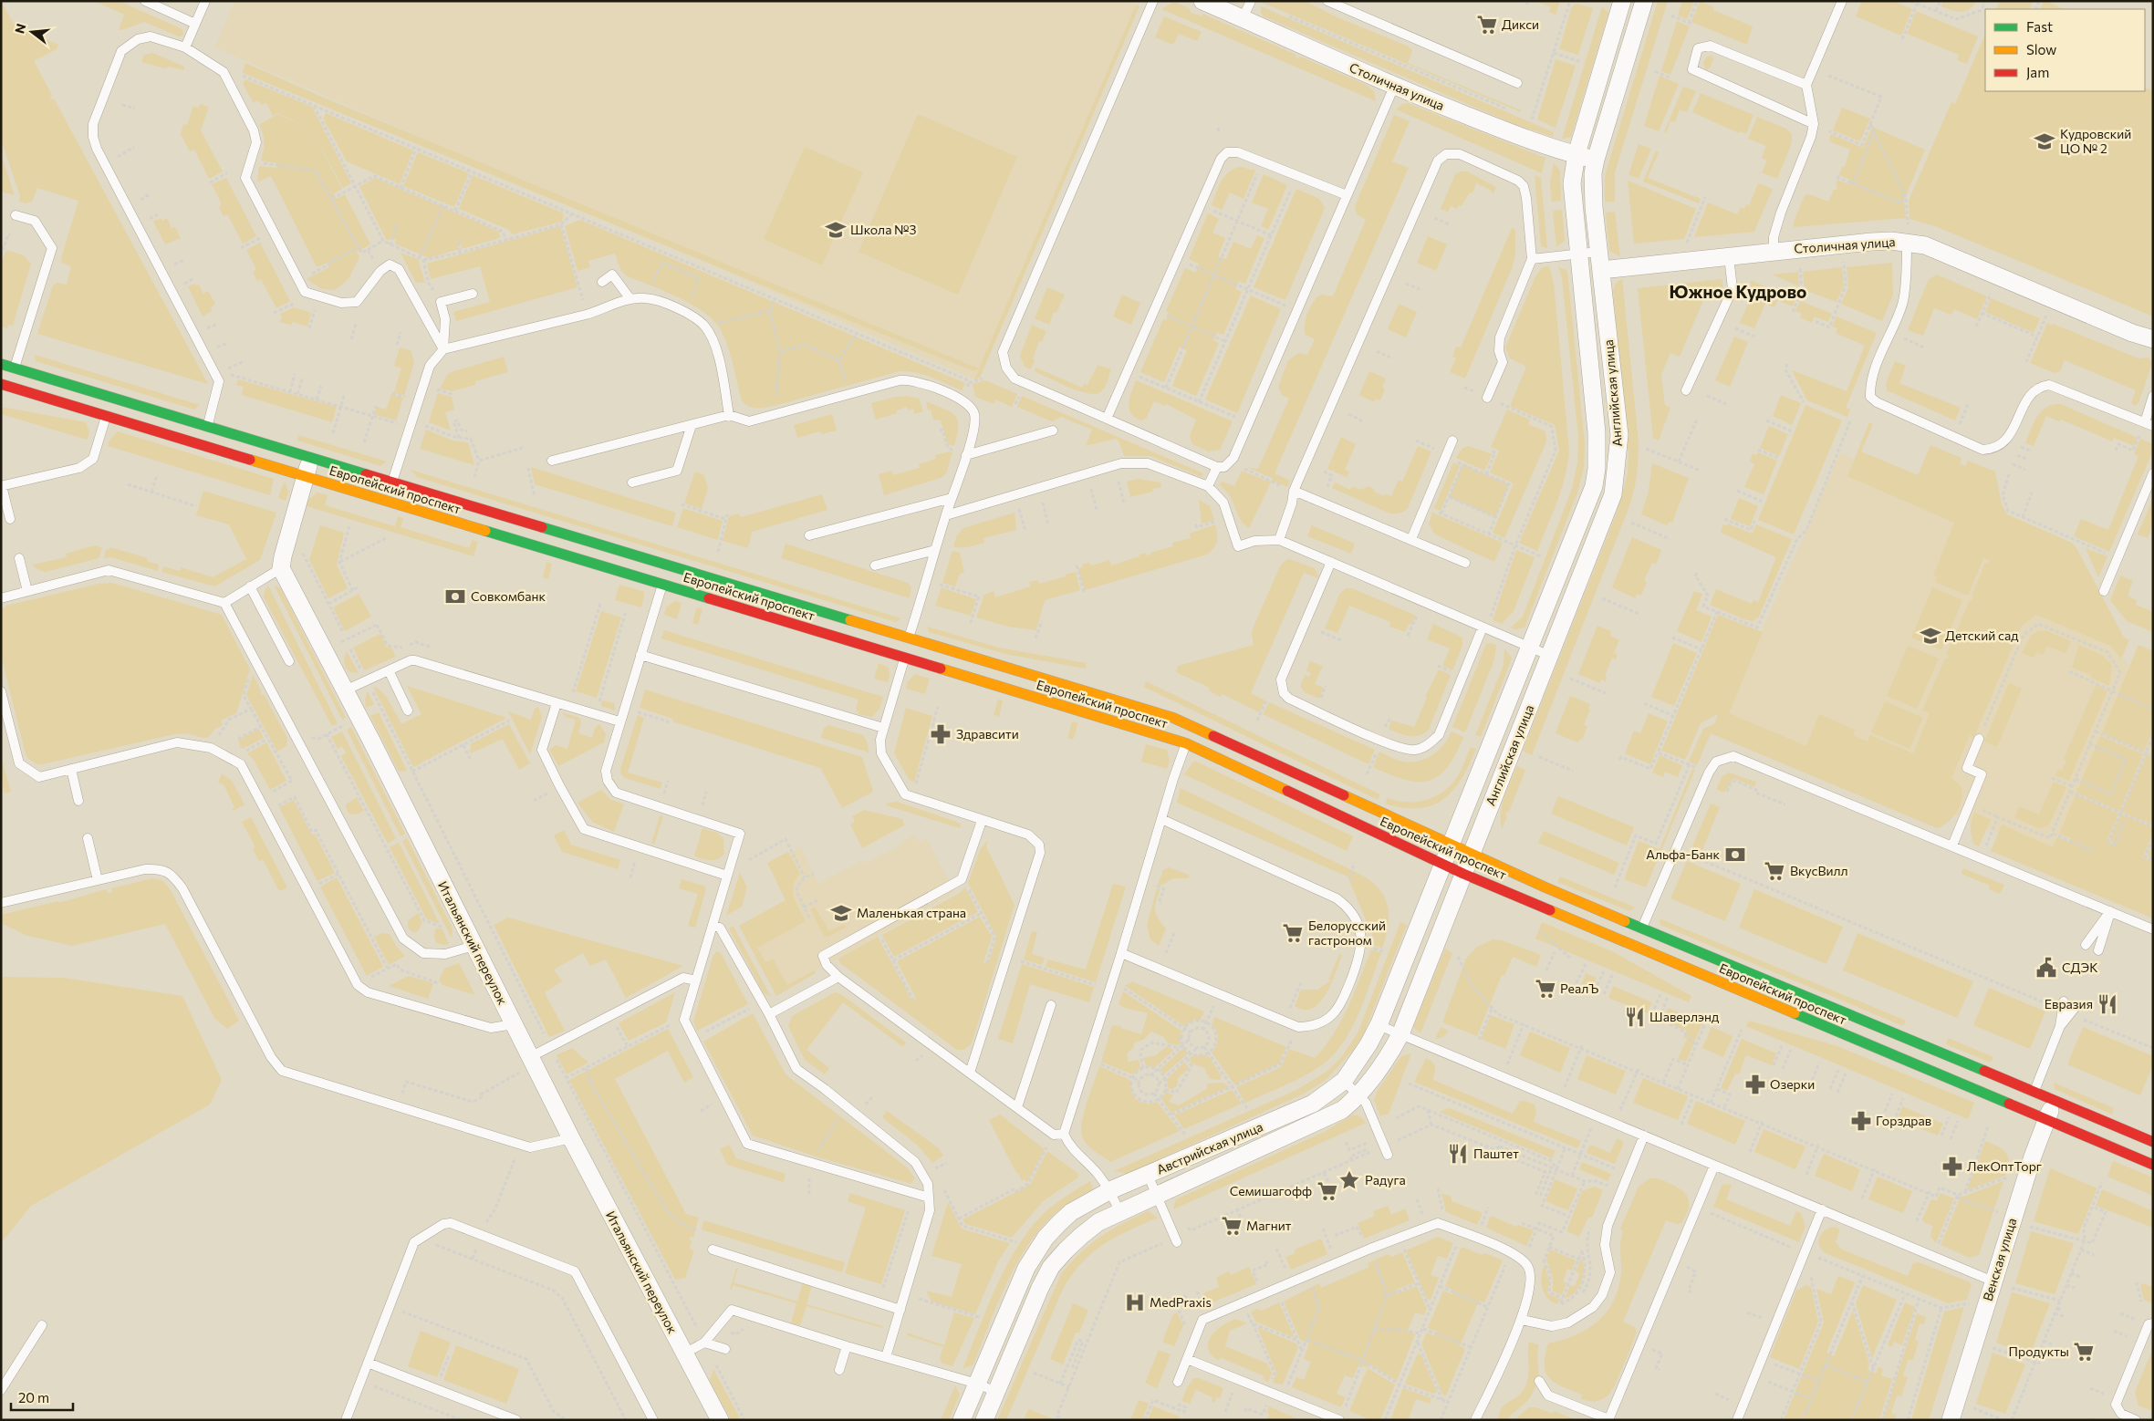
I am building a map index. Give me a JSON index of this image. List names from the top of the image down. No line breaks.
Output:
{"streets":{"street":["Столичная улица","Английская улица","Европейский проспект","Итальянский переулок","Австрийская улица","Венская улица"]},"crossings":[["Столичная улица","Английская улица"],["Английская улица","Европейский проспект"],["Английская улица","Австрийская улица"],["Европейский проспект","Австрийская улица"],["Европейский проспект","Венская улица"]],"districts":["Южное Кудрово"],"places":{"supermarket":["Дикси","ВкусВилл","Белорусский гастроном","РеалЪ","Семишагофф","Магнит","Продукты"],"school or university":["Кудровский ЦО № 2","Школа №3","Детский сад","Маленькая страна"],"bank":["Совкомбанк","Альфа-Банк"],"pharmacy":["Здравсити","Озерки","Горздрав","ЛекОптТорг"],"public building":["СДЭК"],"restaurant":["Евразия","Шаверлэнд","Паштет"],"place":["Радуга"],"hospital":["MedPraxis"]},"legend":["Fast","Slow","Jam"],"scale_bar":"20 m","north":"left"}
